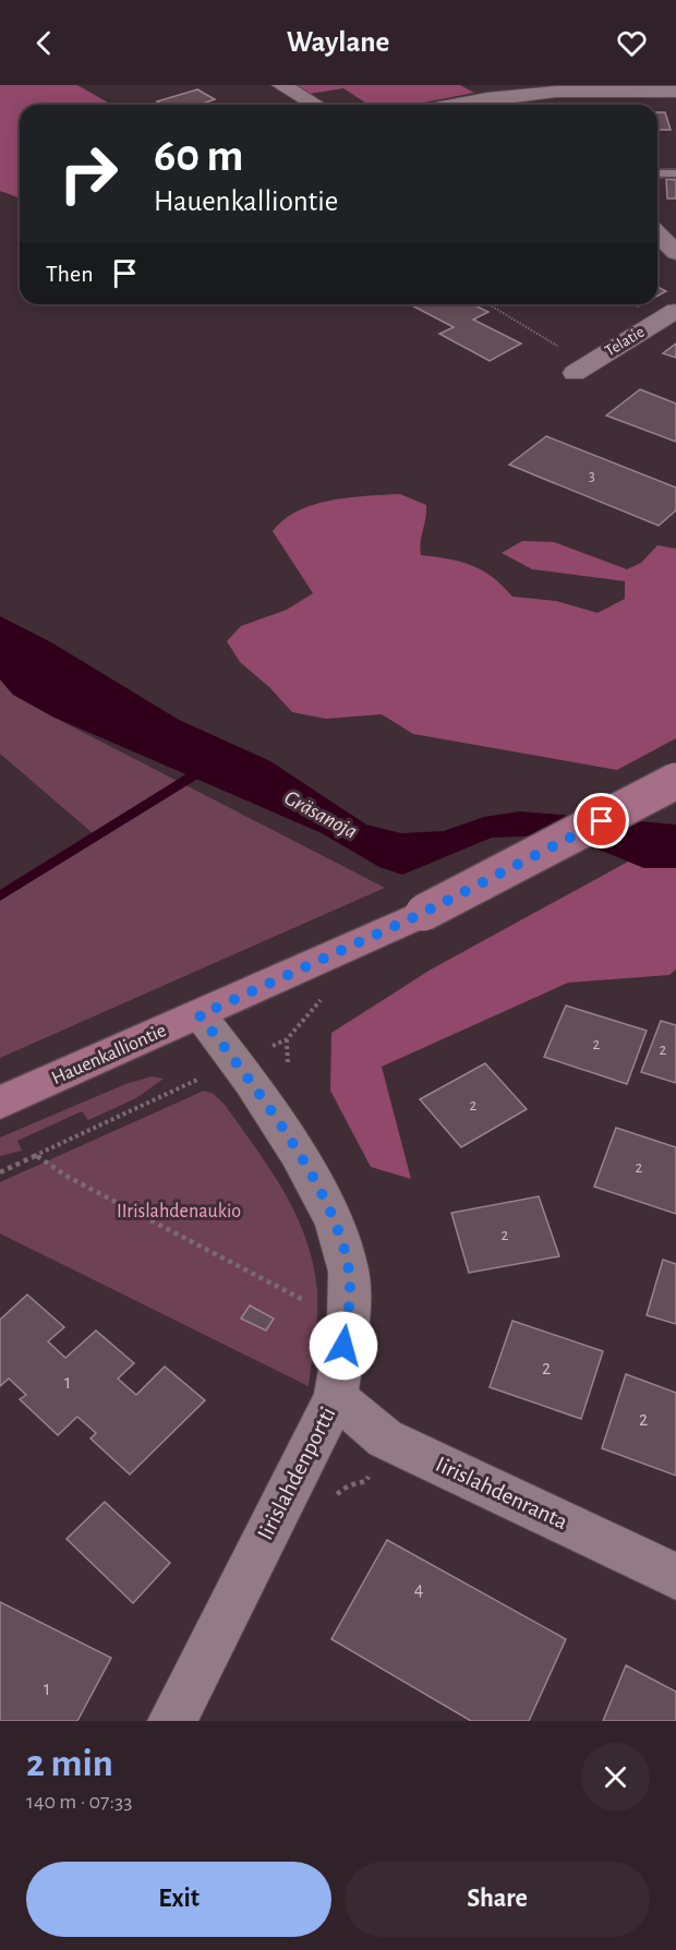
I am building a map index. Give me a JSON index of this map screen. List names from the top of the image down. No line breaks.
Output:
{"streets":{"main road":["Hauenkalliontie"],"street":["Telatie","Iirislahdenportti","Iirislahdenranta"]},"crossings":[["Hauenkalliontie","Iirislahdenportti"],["Iirislahdenportti","Iirislahdenranta"]],"water":["Gräsanoja"],"parks":["IIrislahdenaukio"],"house_numbers":["3","2","2","2","2","2","2","1","2","4","1"],"page":{"header":"Waylane","turn":["60 m","Hauenkalliontie"],"then":"Then","heading":["2 min","140 m · 07:33"],"buttons":["Exit","Share"]}}
